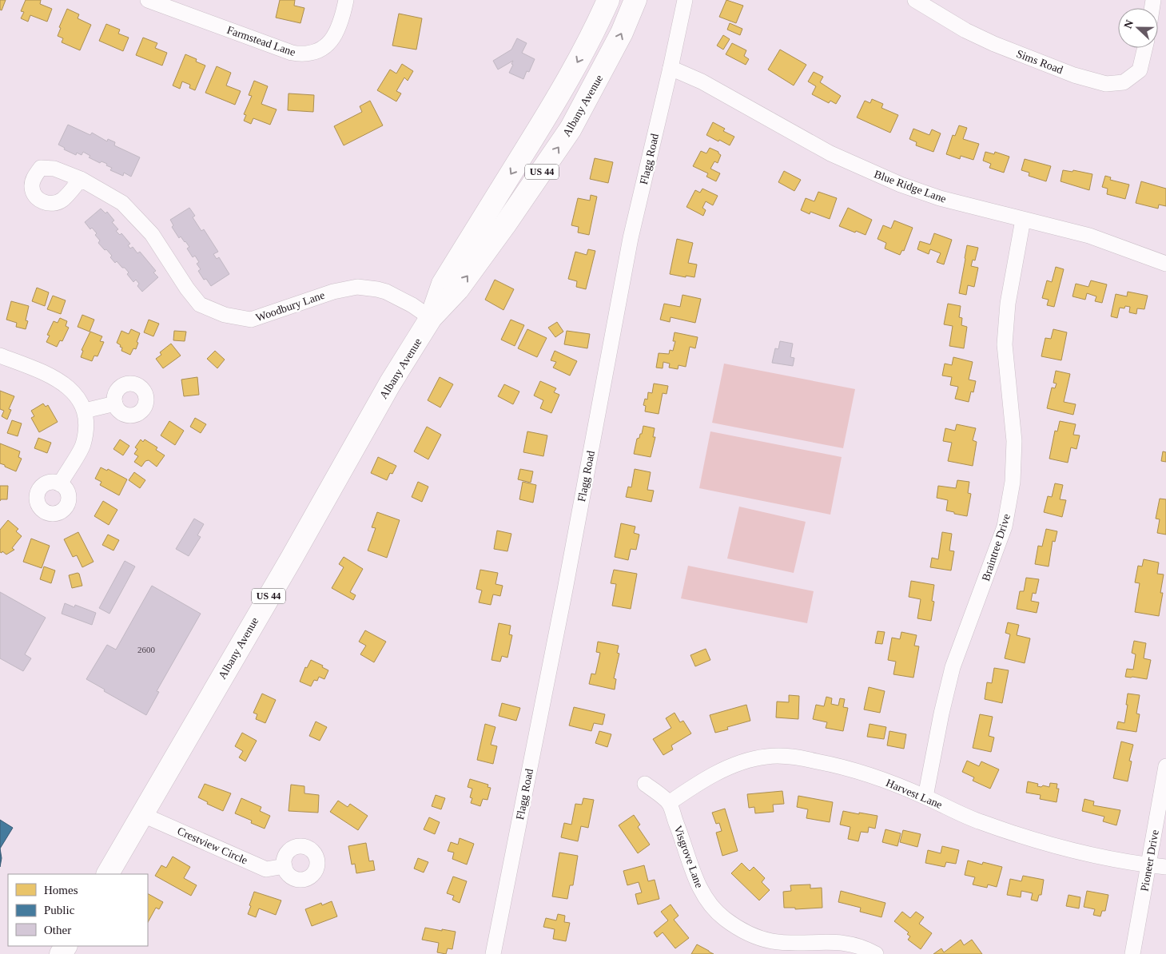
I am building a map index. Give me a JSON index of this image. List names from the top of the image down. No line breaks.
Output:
{"streets":{"highway":["Albany Avenue","US 44"],"street":["Farmstead Lane","Sims Road","Flagg Road","Blue Ridge Lane","Woodbury Lane","Braintree Drive","Harvest Lane","Crestview Circle","Visgrove Lane","Pioneer Drive"]},"crossings":[["Albany Avenue","Woodbury Lane"],["Albany Avenue","Crestview Circle"],["Flagg Road","Blue Ridge Lane"],["Blue Ridge Lane","Braintree Drive"],["Braintree Drive","Harvest Lane"],["Harvest Lane","Visgrove Lane"],["Harvest Lane","Pioneer Drive"]],"house_numbers":["2600"],"legend":["Homes","Public","Other"],"north":"left"}
